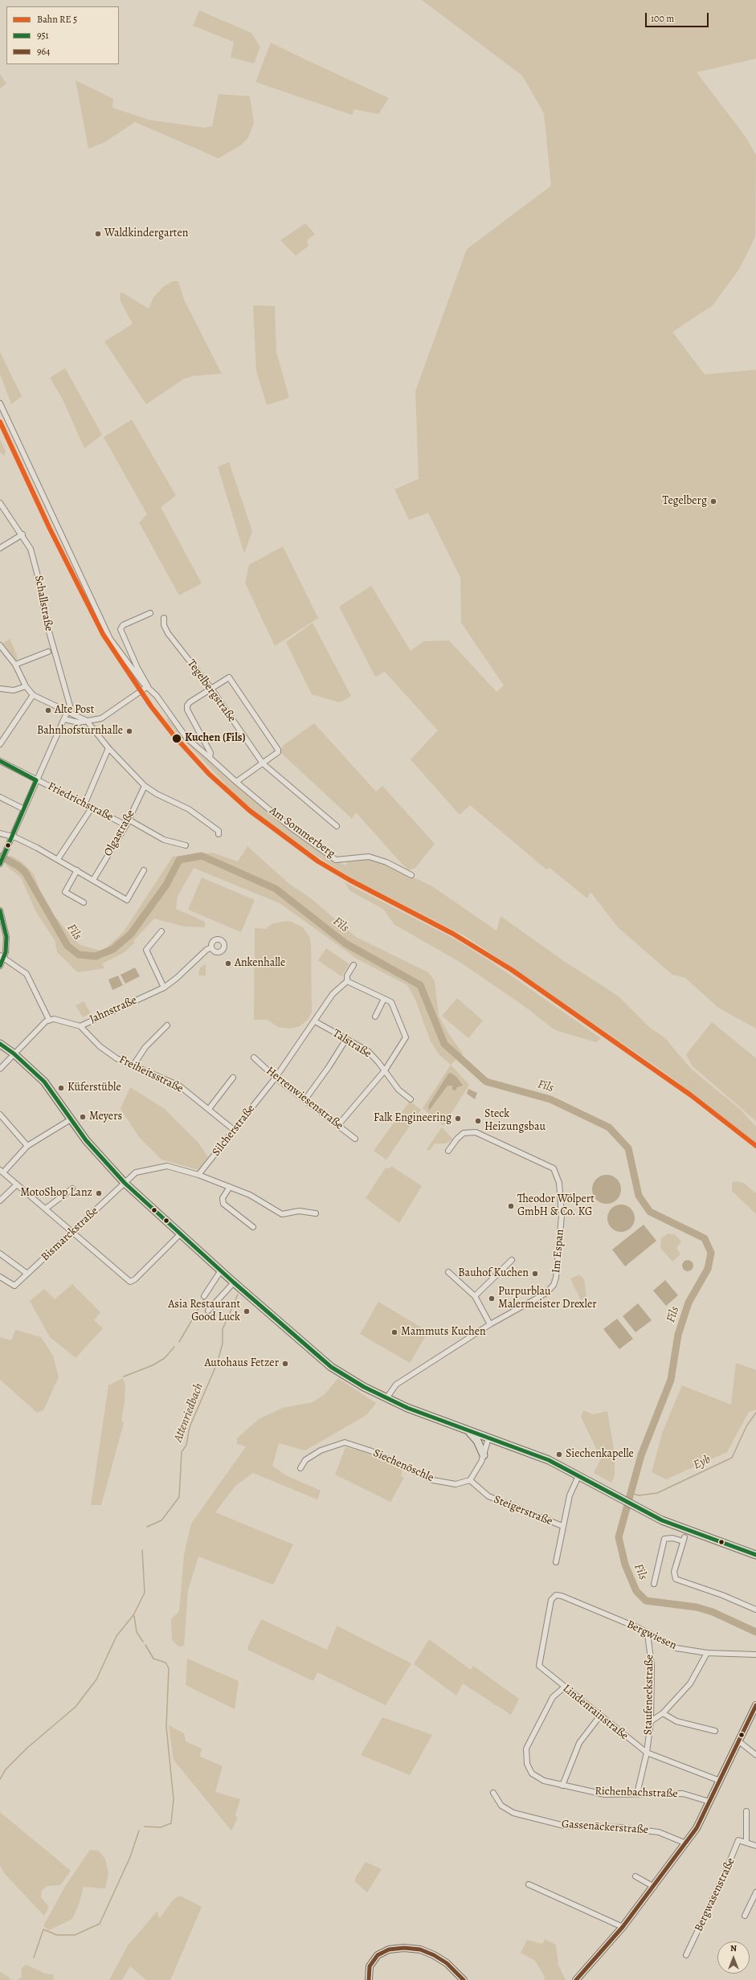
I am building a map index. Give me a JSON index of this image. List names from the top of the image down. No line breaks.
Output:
{"streets":{"street":["Schallstraße","Tegelbergstraße","Friedrichstraße","Am Sommerberg","Olgastraße","Jahnstraße","Talstraße","Freiheitsstraße","Herrenwiesenstraße","Silcherstraße","Bismarckstraße","Im Espan","Siechenöschle","Steigerstraße","Bergwiesen","Staufeneckstraße","Lindenrainstraße","Richenbachstraße","Gassenäckerstraße","Bergwasenstraße"]},"crossings":[["Friedrichstraße","Olgastraße"],["Jahnstraße","Freiheitsstraße"],["Talstraße","Silcherstraße"],["Freiheitsstraße","Silcherstraße"],["Herrenwiesenstraße","Silcherstraße"],["Siechenöschle","Steigerstraße"],["Bergwiesen","Staufeneckstraße"],["Bergwiesen","Lindenrainstraße"],["Staufeneckstraße","Lindenrainstraße"],["Staufeneckstraße","Richenbachstraße"],["Lindenrainstraße","Richenbachstraße"]],"water":["Fils","Attenriedbach","Eyb"],"places":["Waldkindergarten","Tegelberg","Alte Post","Bahnhofsturnhalle","Kuchen (Fils)","Ankenhalle","Küferstüble","Meyers","Falk Engineering","Steck Heizungsbau","MotoShop Lanz","Theodor Wölpert GmbH & Co. KG","Bauhof Kuchen","Purpurblau Malermeister Drexler","Asia Restaurant Good Luck","Mammuts Kuchen","Autohaus Fetzer","Siechenkapelle"],"lines":["transit line 951","transit line 964"],"legend":["Bahn RE 5","951","964"],"scale_bar":"100 m","north":"top"}
